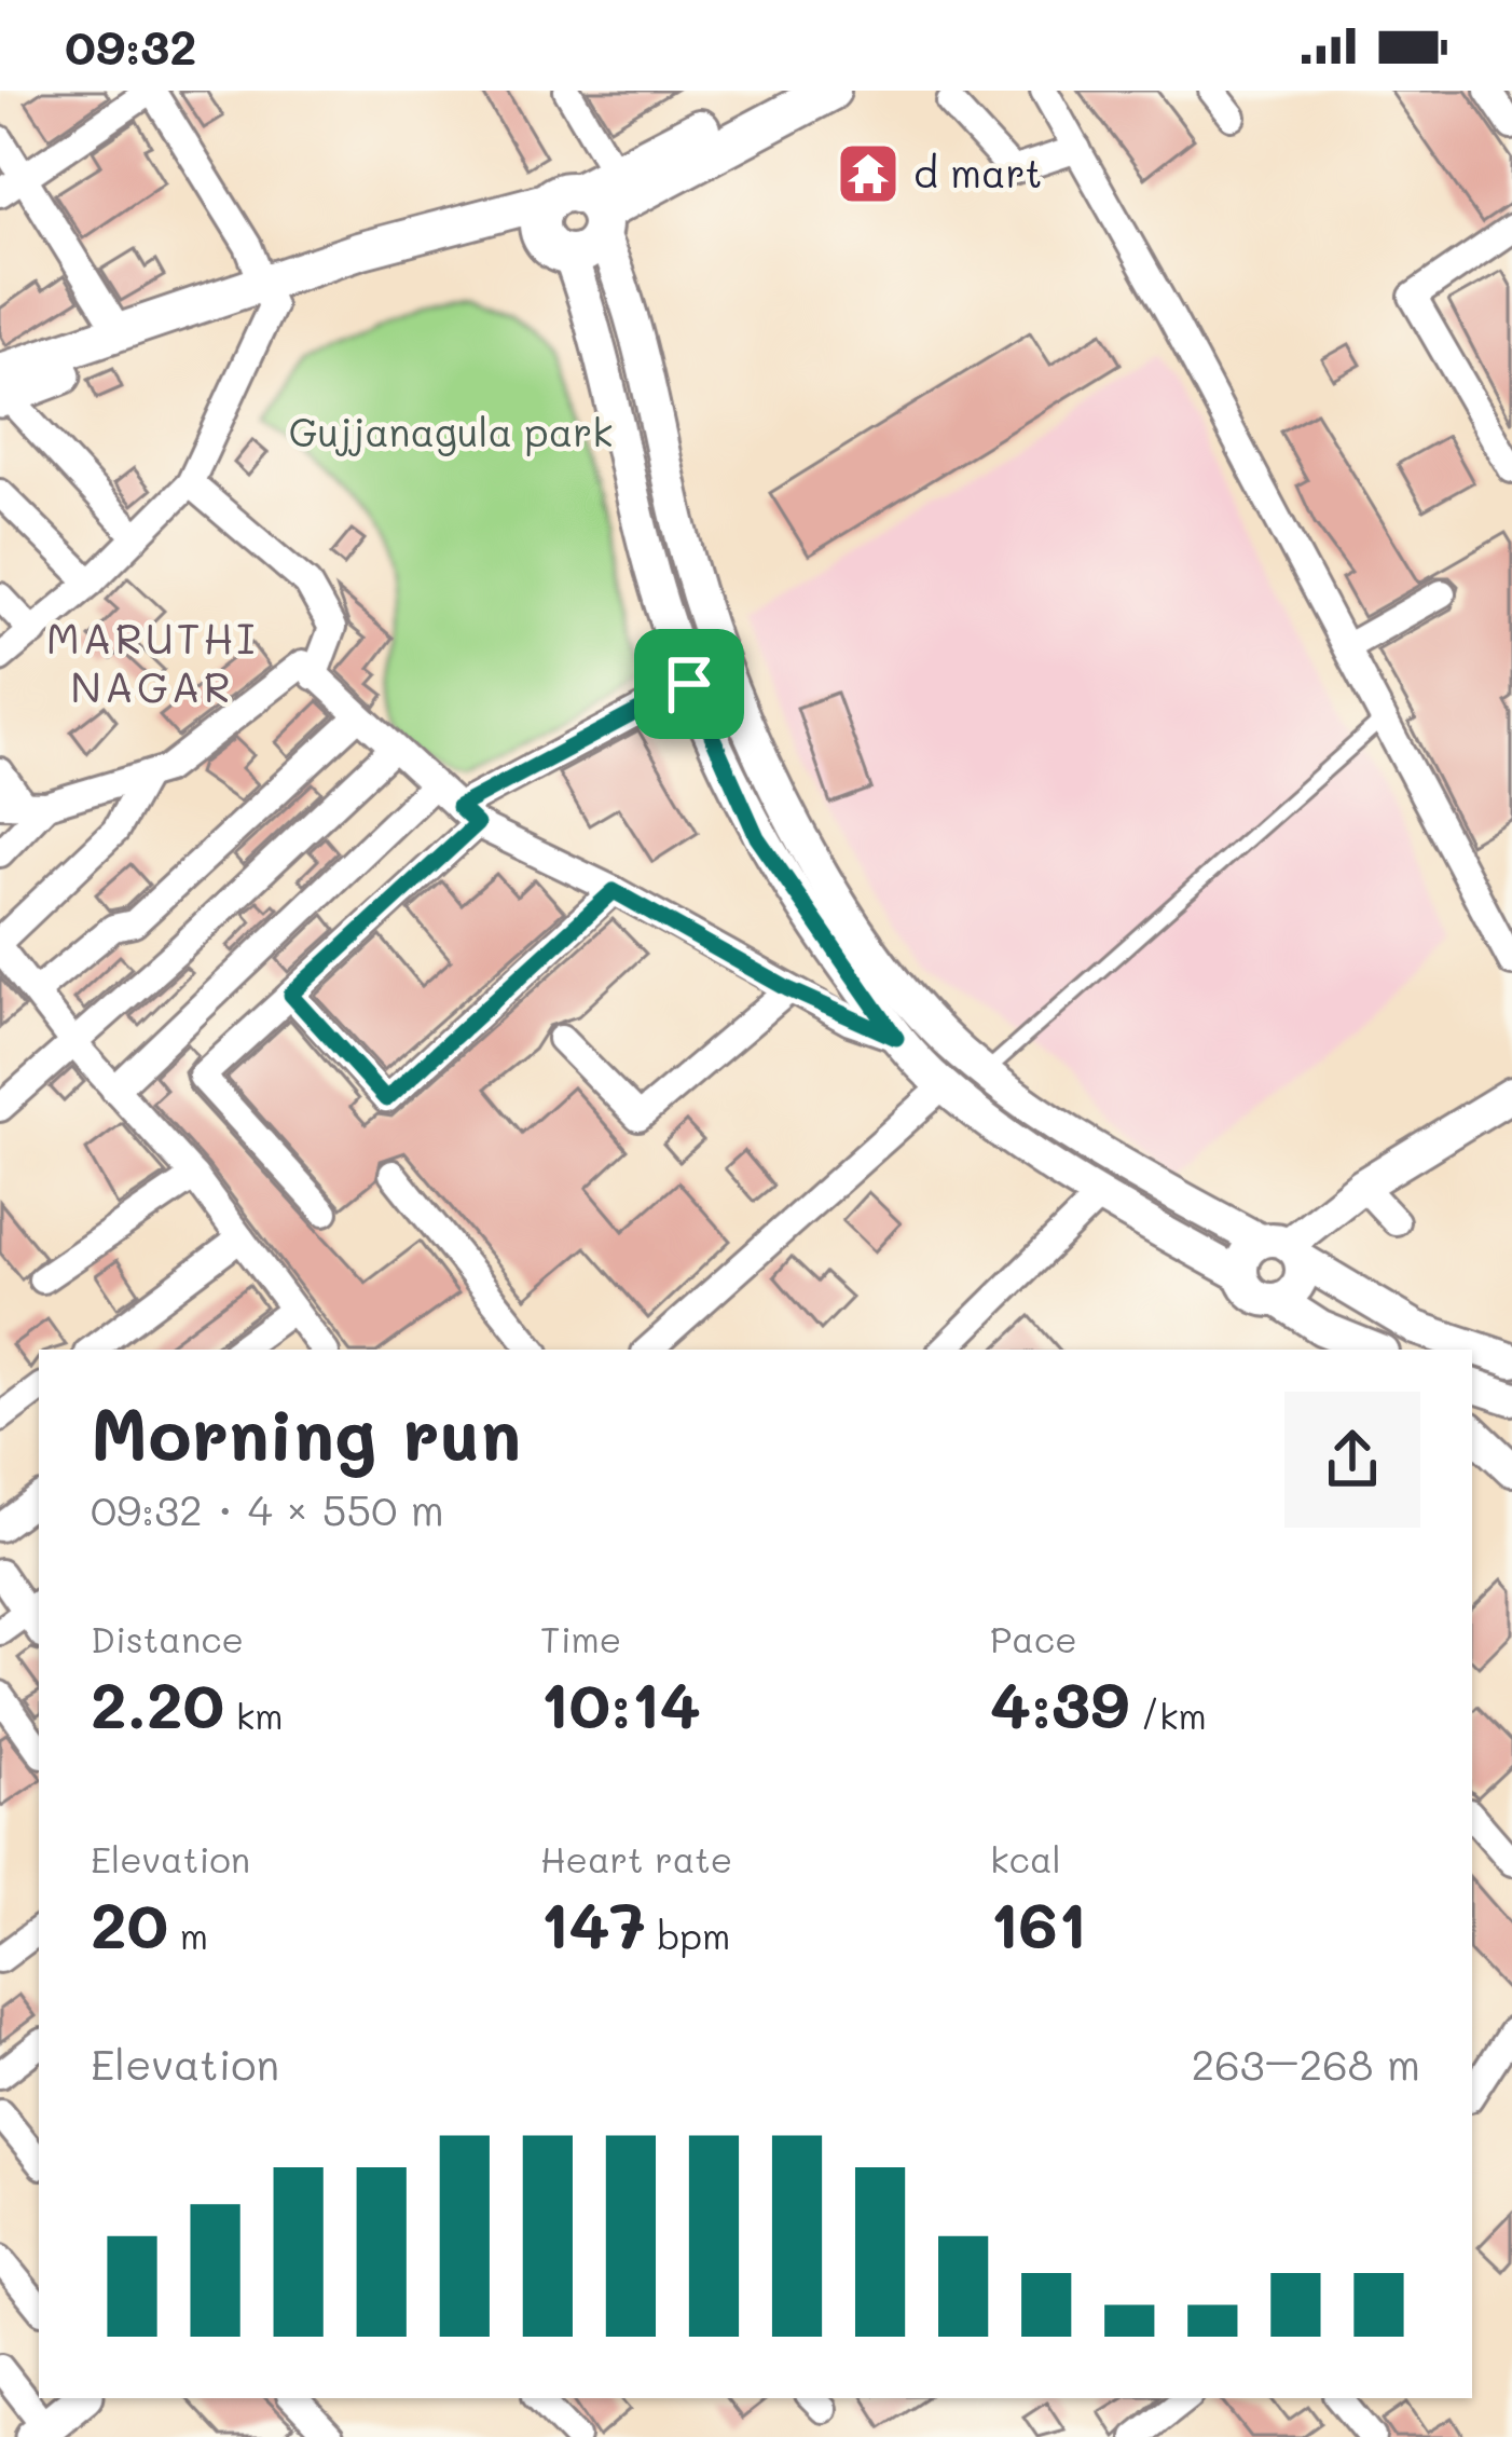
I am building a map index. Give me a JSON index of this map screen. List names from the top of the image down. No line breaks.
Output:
{"districts":["MARUTHI NAGAR"],"parks":["Gujjanagula park"],"places":{"temple":["d mart"]},"page":{"status":"09:32","heading":["Morning run","09:32 · 4 × 550 m"],"stats":[["Distance","2.20 km"],["Time","10:14"],["Pace","4:39 /km"],["Elevation","20 m"],["Heart rate","147 bpm"],["kcal","161"]],"chart":["Elevation","263–268 m"]}}
